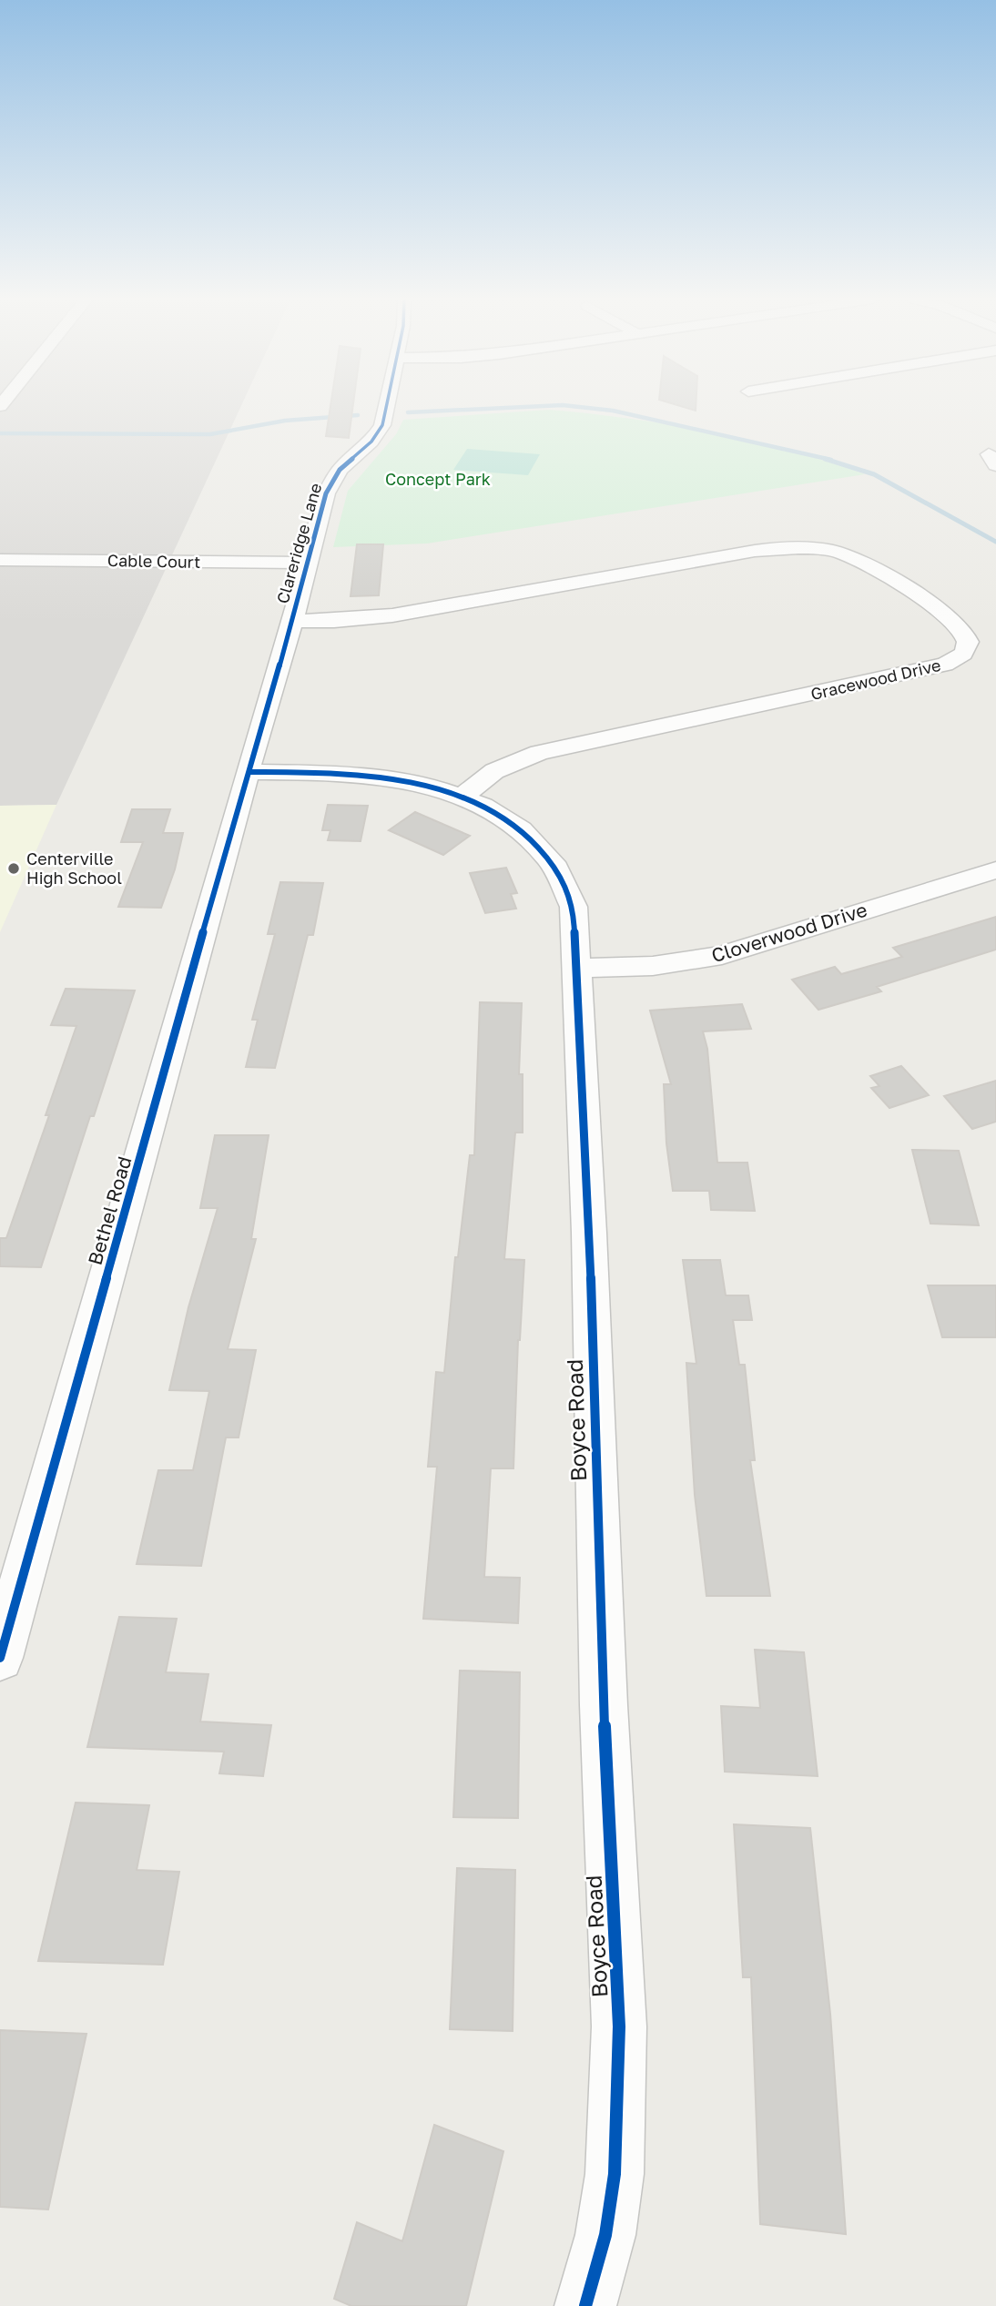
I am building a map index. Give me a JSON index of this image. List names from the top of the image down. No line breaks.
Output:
{"streets":{"street":["Clareridge Lane","Cable Court","Gracewood Drive","Cloverwood Drive","Bethel Road","Boyce Road"]},"crossings":[["Clareridge Lane","Cable Court"],["Clareridge Lane","Gracewood Drive"],["Clareridge Lane","Bethel Road"],["Clareridge Lane","Boyce Road"],["Gracewood Drive","Boyce Road"],["Cloverwood Drive","Boyce Road"],["Bethel Road","Boyce Road"]],"parks":["Concept Park"],"places":["Centerville High School"]}
